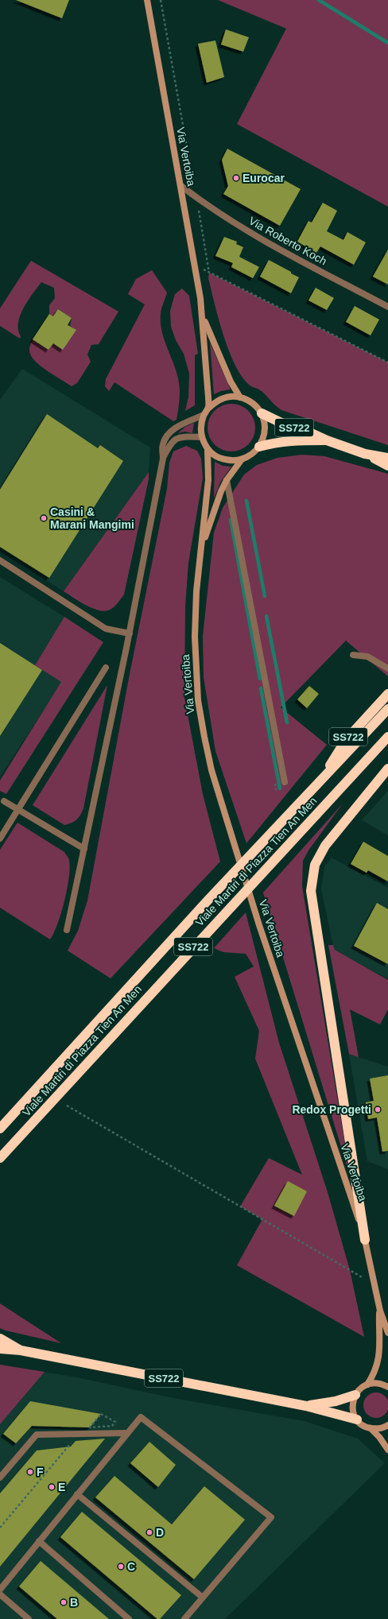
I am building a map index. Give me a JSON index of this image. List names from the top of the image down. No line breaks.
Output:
{"streets":{"highway":["SS722","Viale Martiri di Piazza Tien An Men"],"main road":["Via Vertoiba"],"street":["Via Roberto Koch"]},"crossings":[["Via Vertoiba","Via Roberto Koch"],["Via Vertoiba","SS722"],["SS722","Viale Martiri di Piazza Tien An Men"]],"places":["Eurocar","Casini & Marani Mangimi","Redox Progetti","F","E","D","C","B"]}
